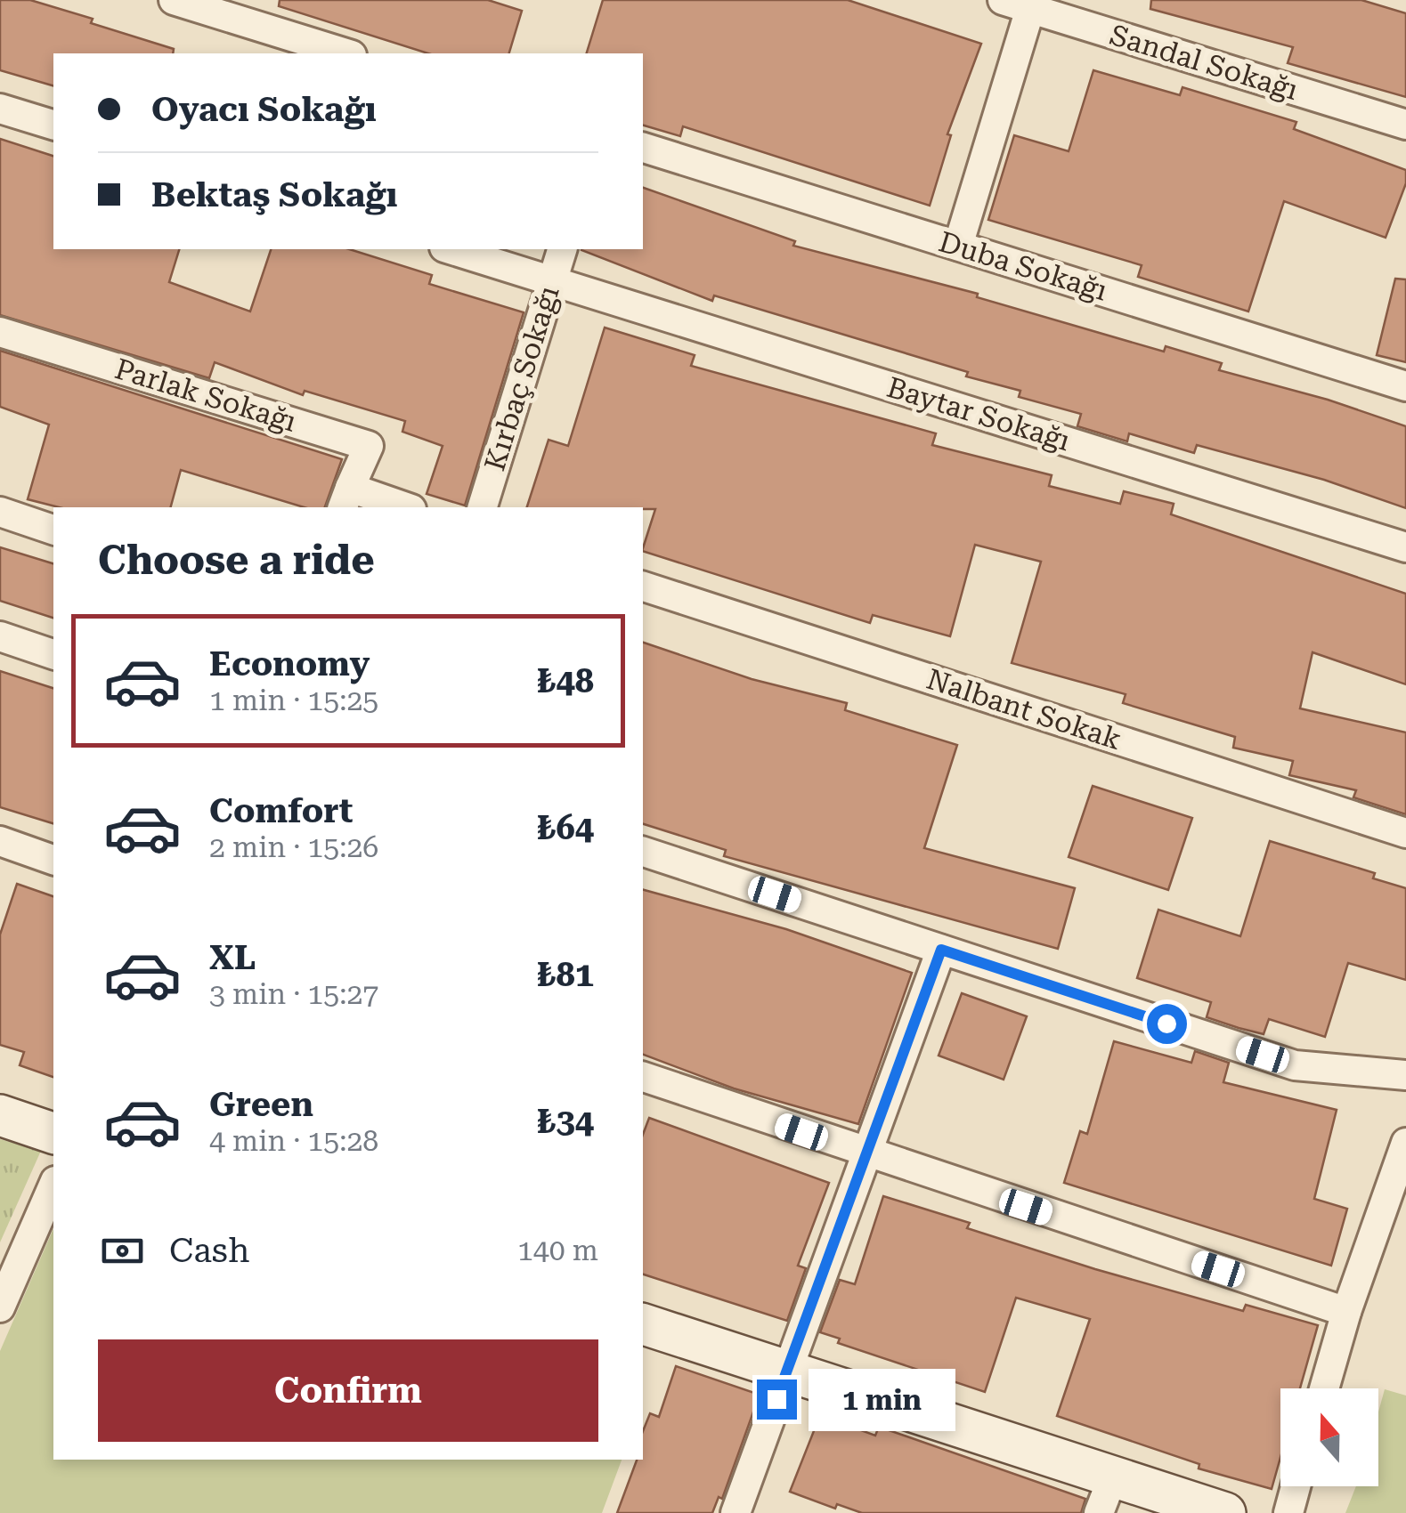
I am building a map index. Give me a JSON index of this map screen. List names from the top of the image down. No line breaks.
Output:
{"streets":{"street":["Sandal Sokağı","Duba Sokağı","Kırbaç Sokağı","Parlak Sokağı","Baytar Sokağı","Nalbant Sokak"]},"crossings":[["Kırbaç Sokağı","Baytar Sokağı"]],"north":"top","page":{"banner":["Oyacı Sokağı","Bektaş Sokağı"],"heading":"Choose a ride","list":[{"name":"Economy","note":"1 min · 15:25","value":"₺48"},{"name":"Comfort","note":"2 min · 15:26","value":"₺64"},{"name":"XL","note":"3 min · 15:27","value":"₺81"},{"name":"Green","note":"4 min · 15:28","value":"₺34"}],"pay":["Cash","140 m"],"buttons":"Confirm","bubble":"1 min"}}
